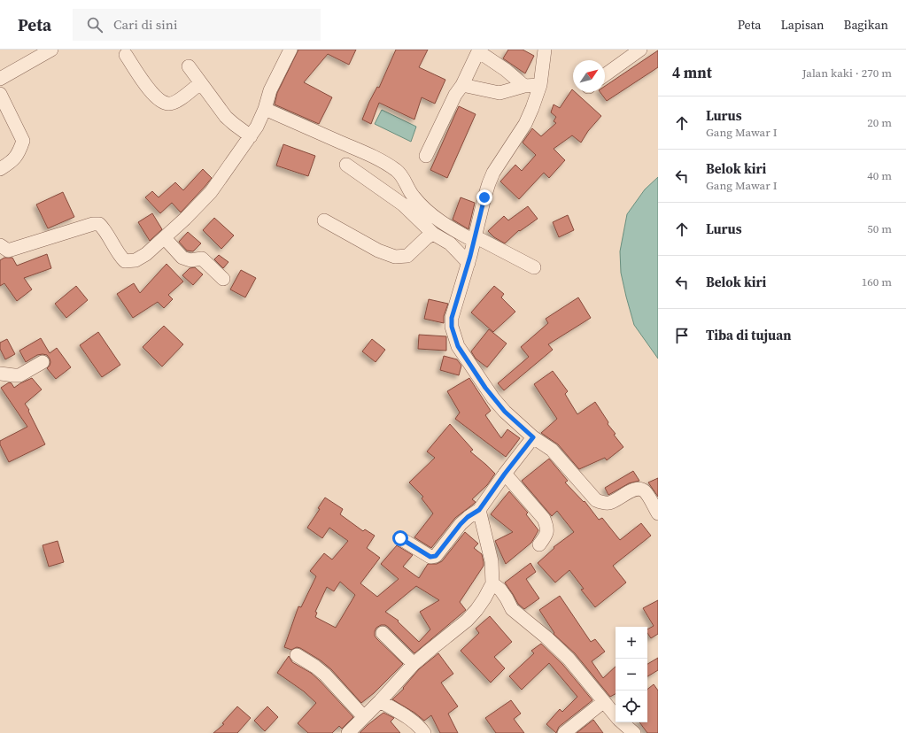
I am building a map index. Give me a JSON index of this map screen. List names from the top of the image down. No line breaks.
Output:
{"north":"top right","page":{"header":"Peta","search":"Cari di sini","nav":["Peta","Lapisan","Bagikan"],"heading":["4 mnt","Jalan kaki · 270 m"],"list":[["Lurus","Gang Mawar I","20 m"],["Belok kiri","Gang Mawar I","40 m"],["Lurus","50 m"],["Belok kiri","160 m"],"Tiba di tujuan"],"map_buttons":["+","−"]}}
